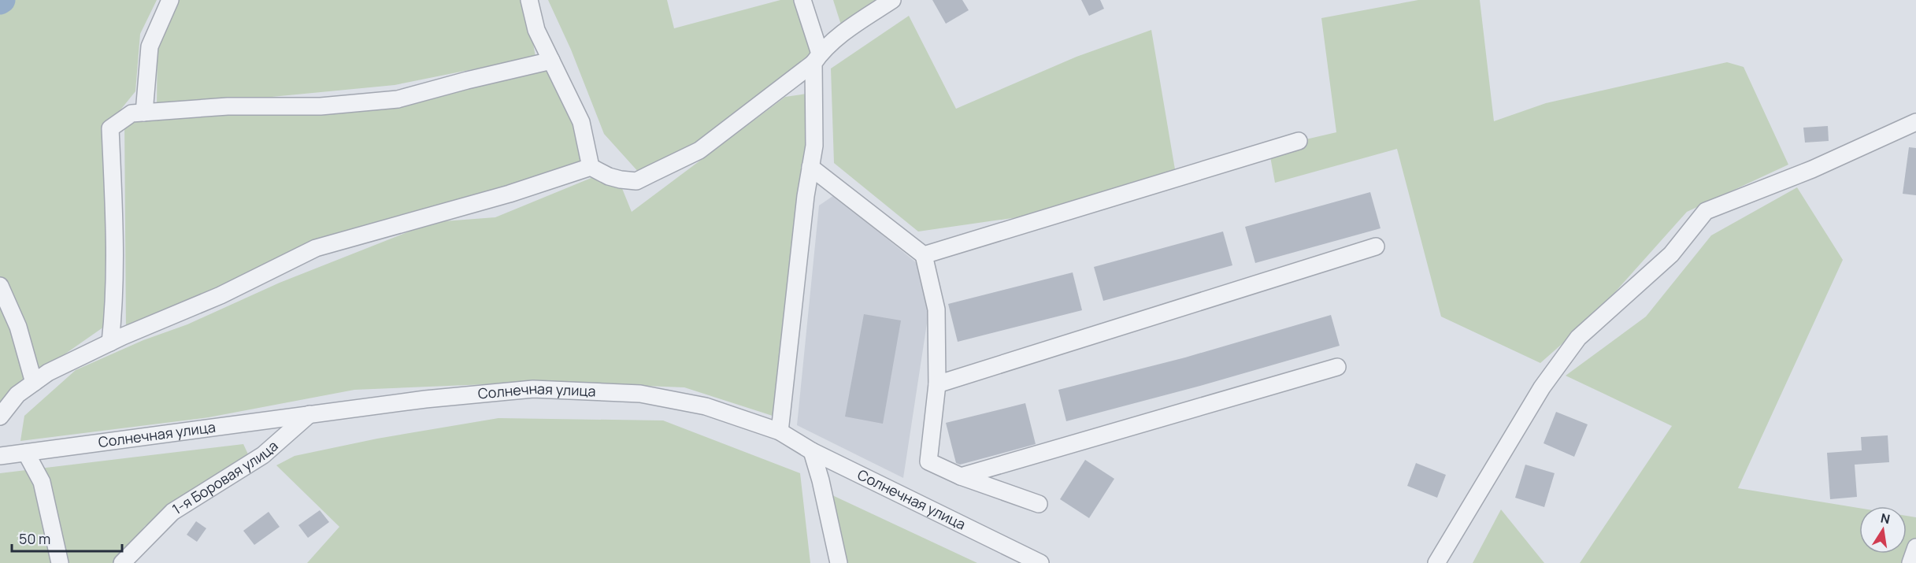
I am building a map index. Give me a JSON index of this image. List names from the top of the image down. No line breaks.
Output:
{"streets":{"street":["Солнечная улица","1-я Боровая улица"]},"crossings":[["Солнечная улица","1-я Боровая улица"]],"scale_bar":"50 m","north":"top"}
